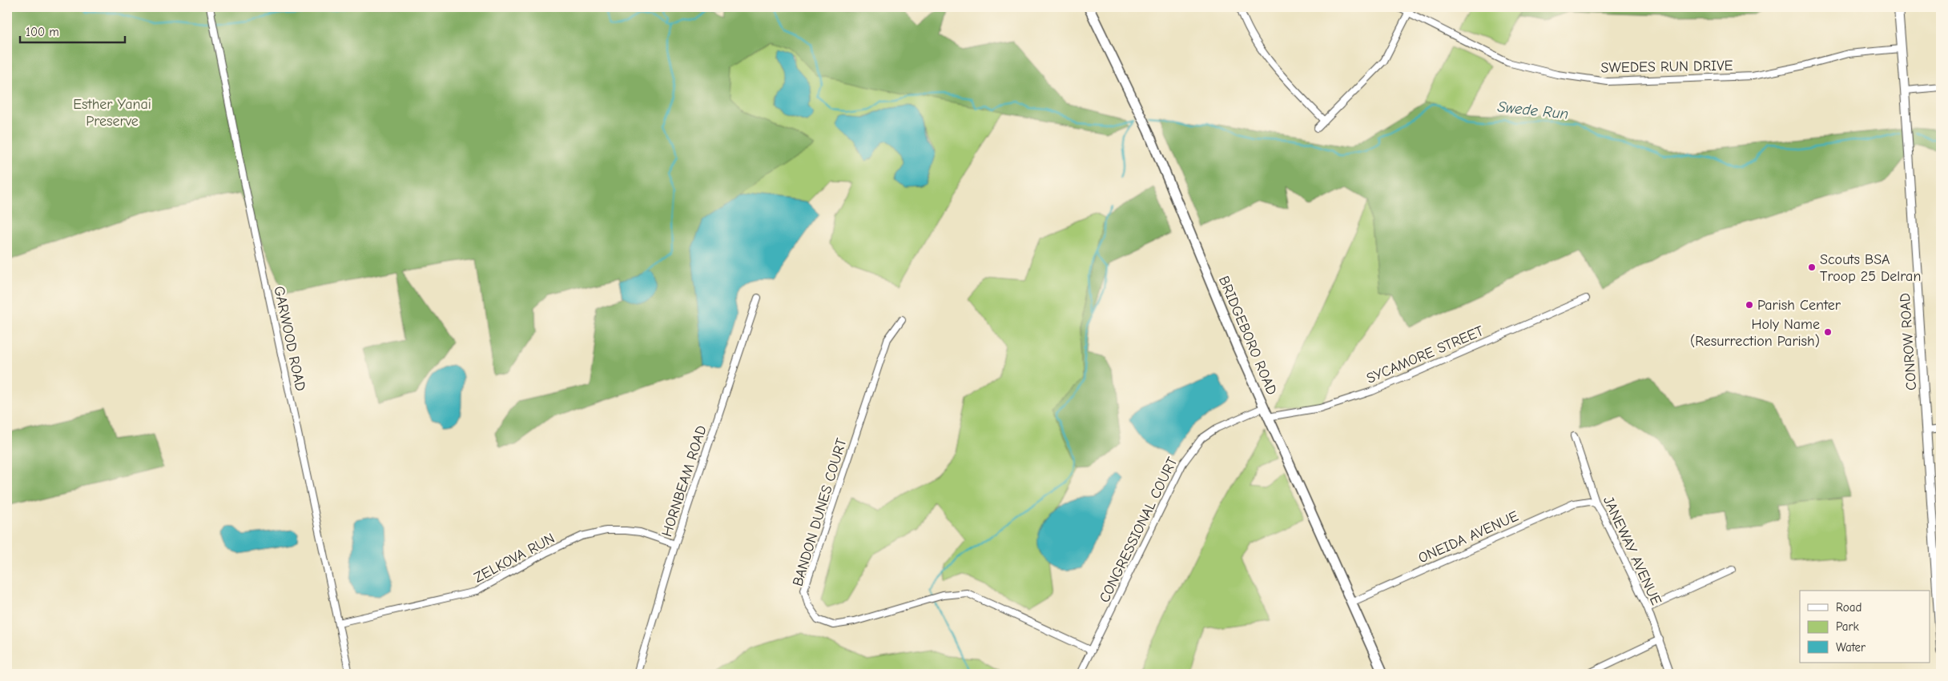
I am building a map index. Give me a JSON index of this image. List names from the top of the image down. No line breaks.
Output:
{"streets":{"main road":["BRIDGEBORO ROAD"],"street":["SWEDES RUN DRIVE","GARWOOD ROAD","CONROW ROAD","SYCAMORE STREET","HORNBEAM ROAD","BANDON DUNES COURT","CONGRESSIONAL COURT","ONEIDA AVENUE","JANEWAY AVENUE","ZELKOVA RUN"]},"crossings":[["SWEDES RUN DRIVE","CONROW ROAD"],["BRIDGEBORO ROAD","SYCAMORE STREET"],["BRIDGEBORO ROAD","CONGRESSIONAL COURT"],["BRIDGEBORO ROAD","ONEIDA AVENUE"],["GARWOOD ROAD","ZELKOVA RUN"],["HORNBEAM ROAD","ZELKOVA RUN"],["BANDON DUNES COURT","CONGRESSIONAL COURT"],["ONEIDA AVENUE","JANEWAY AVENUE"]],"water":["Swede Run"],"parks":["Esther Yanai Preserve"],"places":["Scouts BSA Troop 25 Delran","Parish Center","Holy Name (Resurrection Parish)"],"legend":["Road","Park","Water"],"scale_bar":"100 m"}
